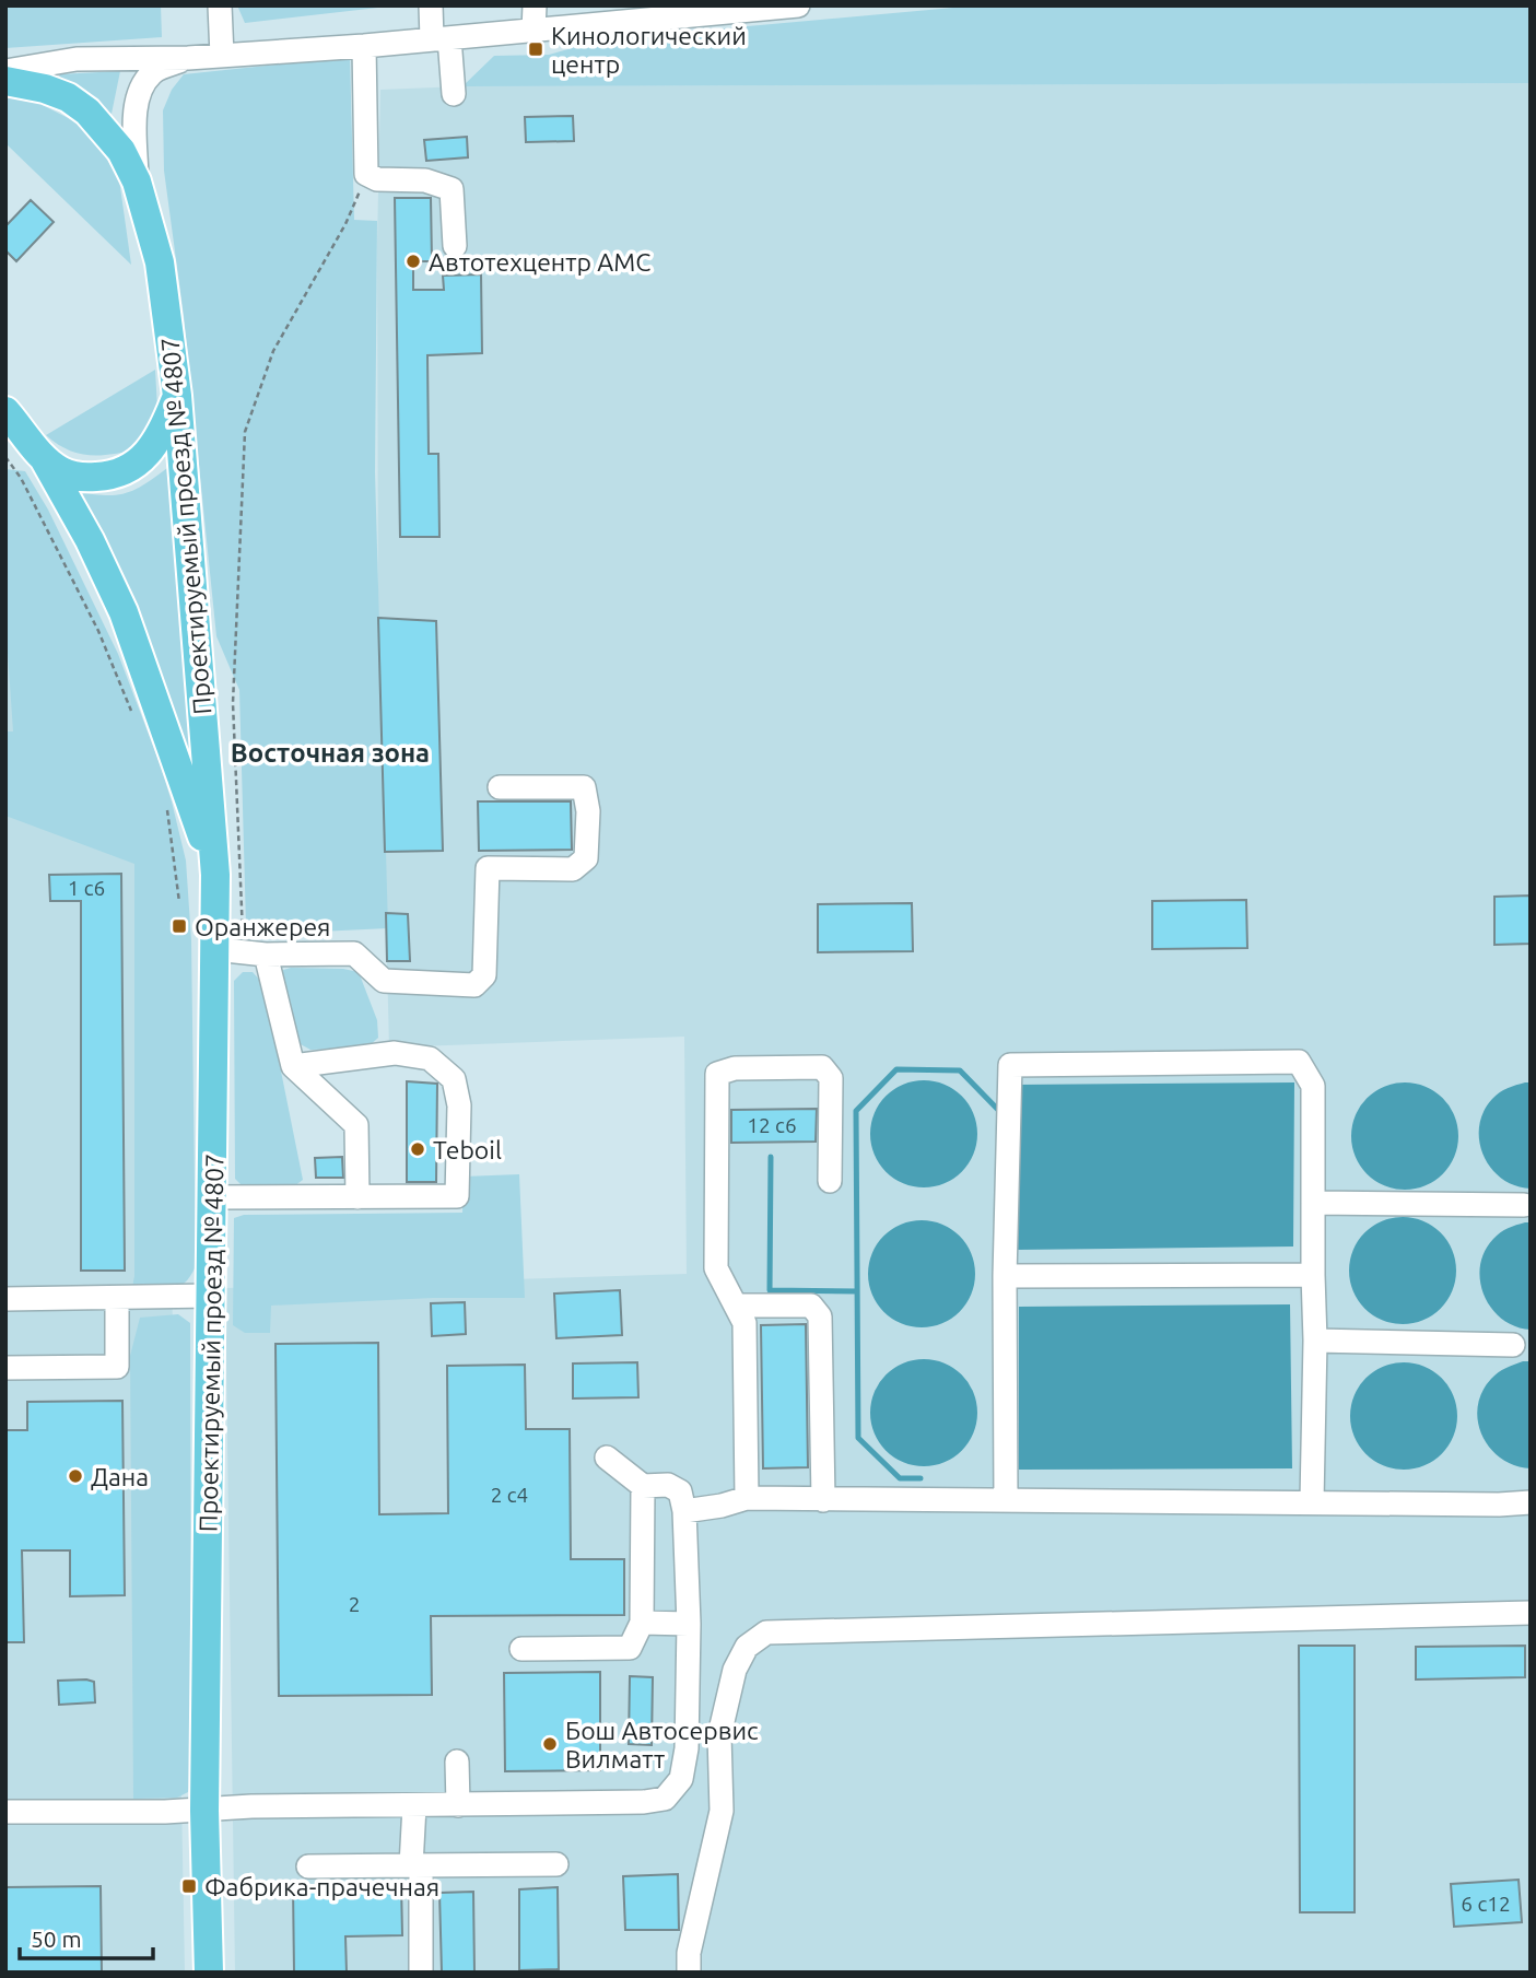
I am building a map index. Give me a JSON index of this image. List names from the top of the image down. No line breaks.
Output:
{"streets":{"main road":["Проектируемый проезд № 4807"]},"districts":["Восточная зона"],"places":{"transit":["Кинологический центр","Оранжерея","Фабрика-прачечная"],"other":["Автотехцентр АМС","Teboil","Дана","Бош Автосервис Вилматт"]},"house_numbers":["1 с6","12 с6","2 с4","2","6 с12"],"scale_bar":"50 m"}
